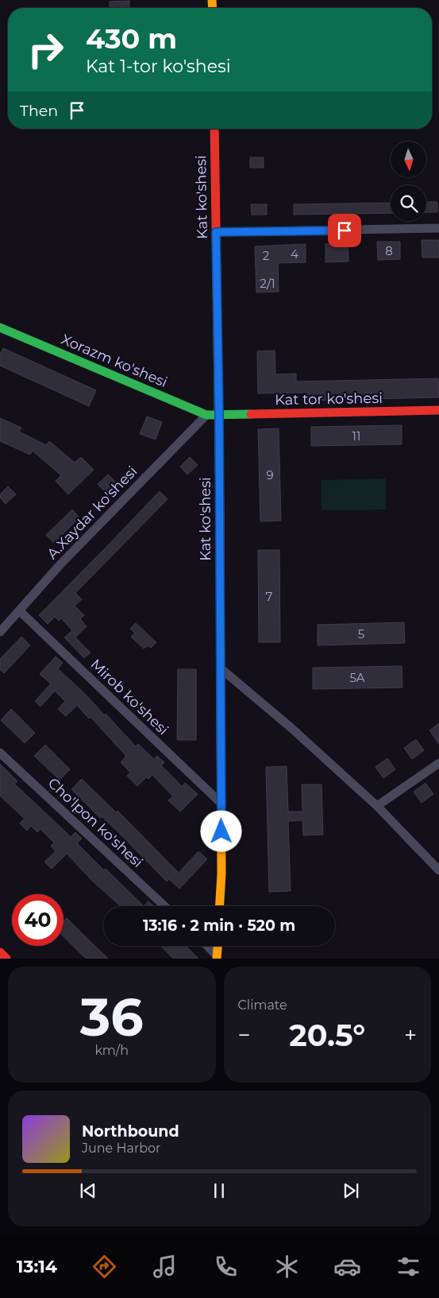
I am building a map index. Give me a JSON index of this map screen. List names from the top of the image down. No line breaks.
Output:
{"streets":{"street":["Kat ko'shesi","Xorazm ko'shesi","Kat tor ko'shesi","A.Xaydar ko'shesi","Mirob ko'shesi","Cho'lpon ko'shesi"]},"crossings":[["Kat ko'shesi","Xorazm ko'shesi"],["Kat ko'shesi","Kat tor ko'shesi"],["Kat ko'shesi","Mirob ko'shesi"],["Xorazm ko'shesi","Kat tor ko'shesi"],["Xorazm ko'shesi","A.Xaydar ko'shesi"],["A.Xaydar ko'shesi","Mirob ko'shesi"]],"house_numbers":["8","4","2","2/1","11","9","7","5","5A"],"north":"bottom","page":{"turn":["430 m","Kat 1-tor ko'shesi"],"then":"Then","limit":"40","trip":"13:16 · 2 min · 520 m","tile":[["36","km/h"],"Climate"],"heat":["−","20.5°","+"],"song":["Northbound","June Harbor"],"tabs":"13:14"}}
